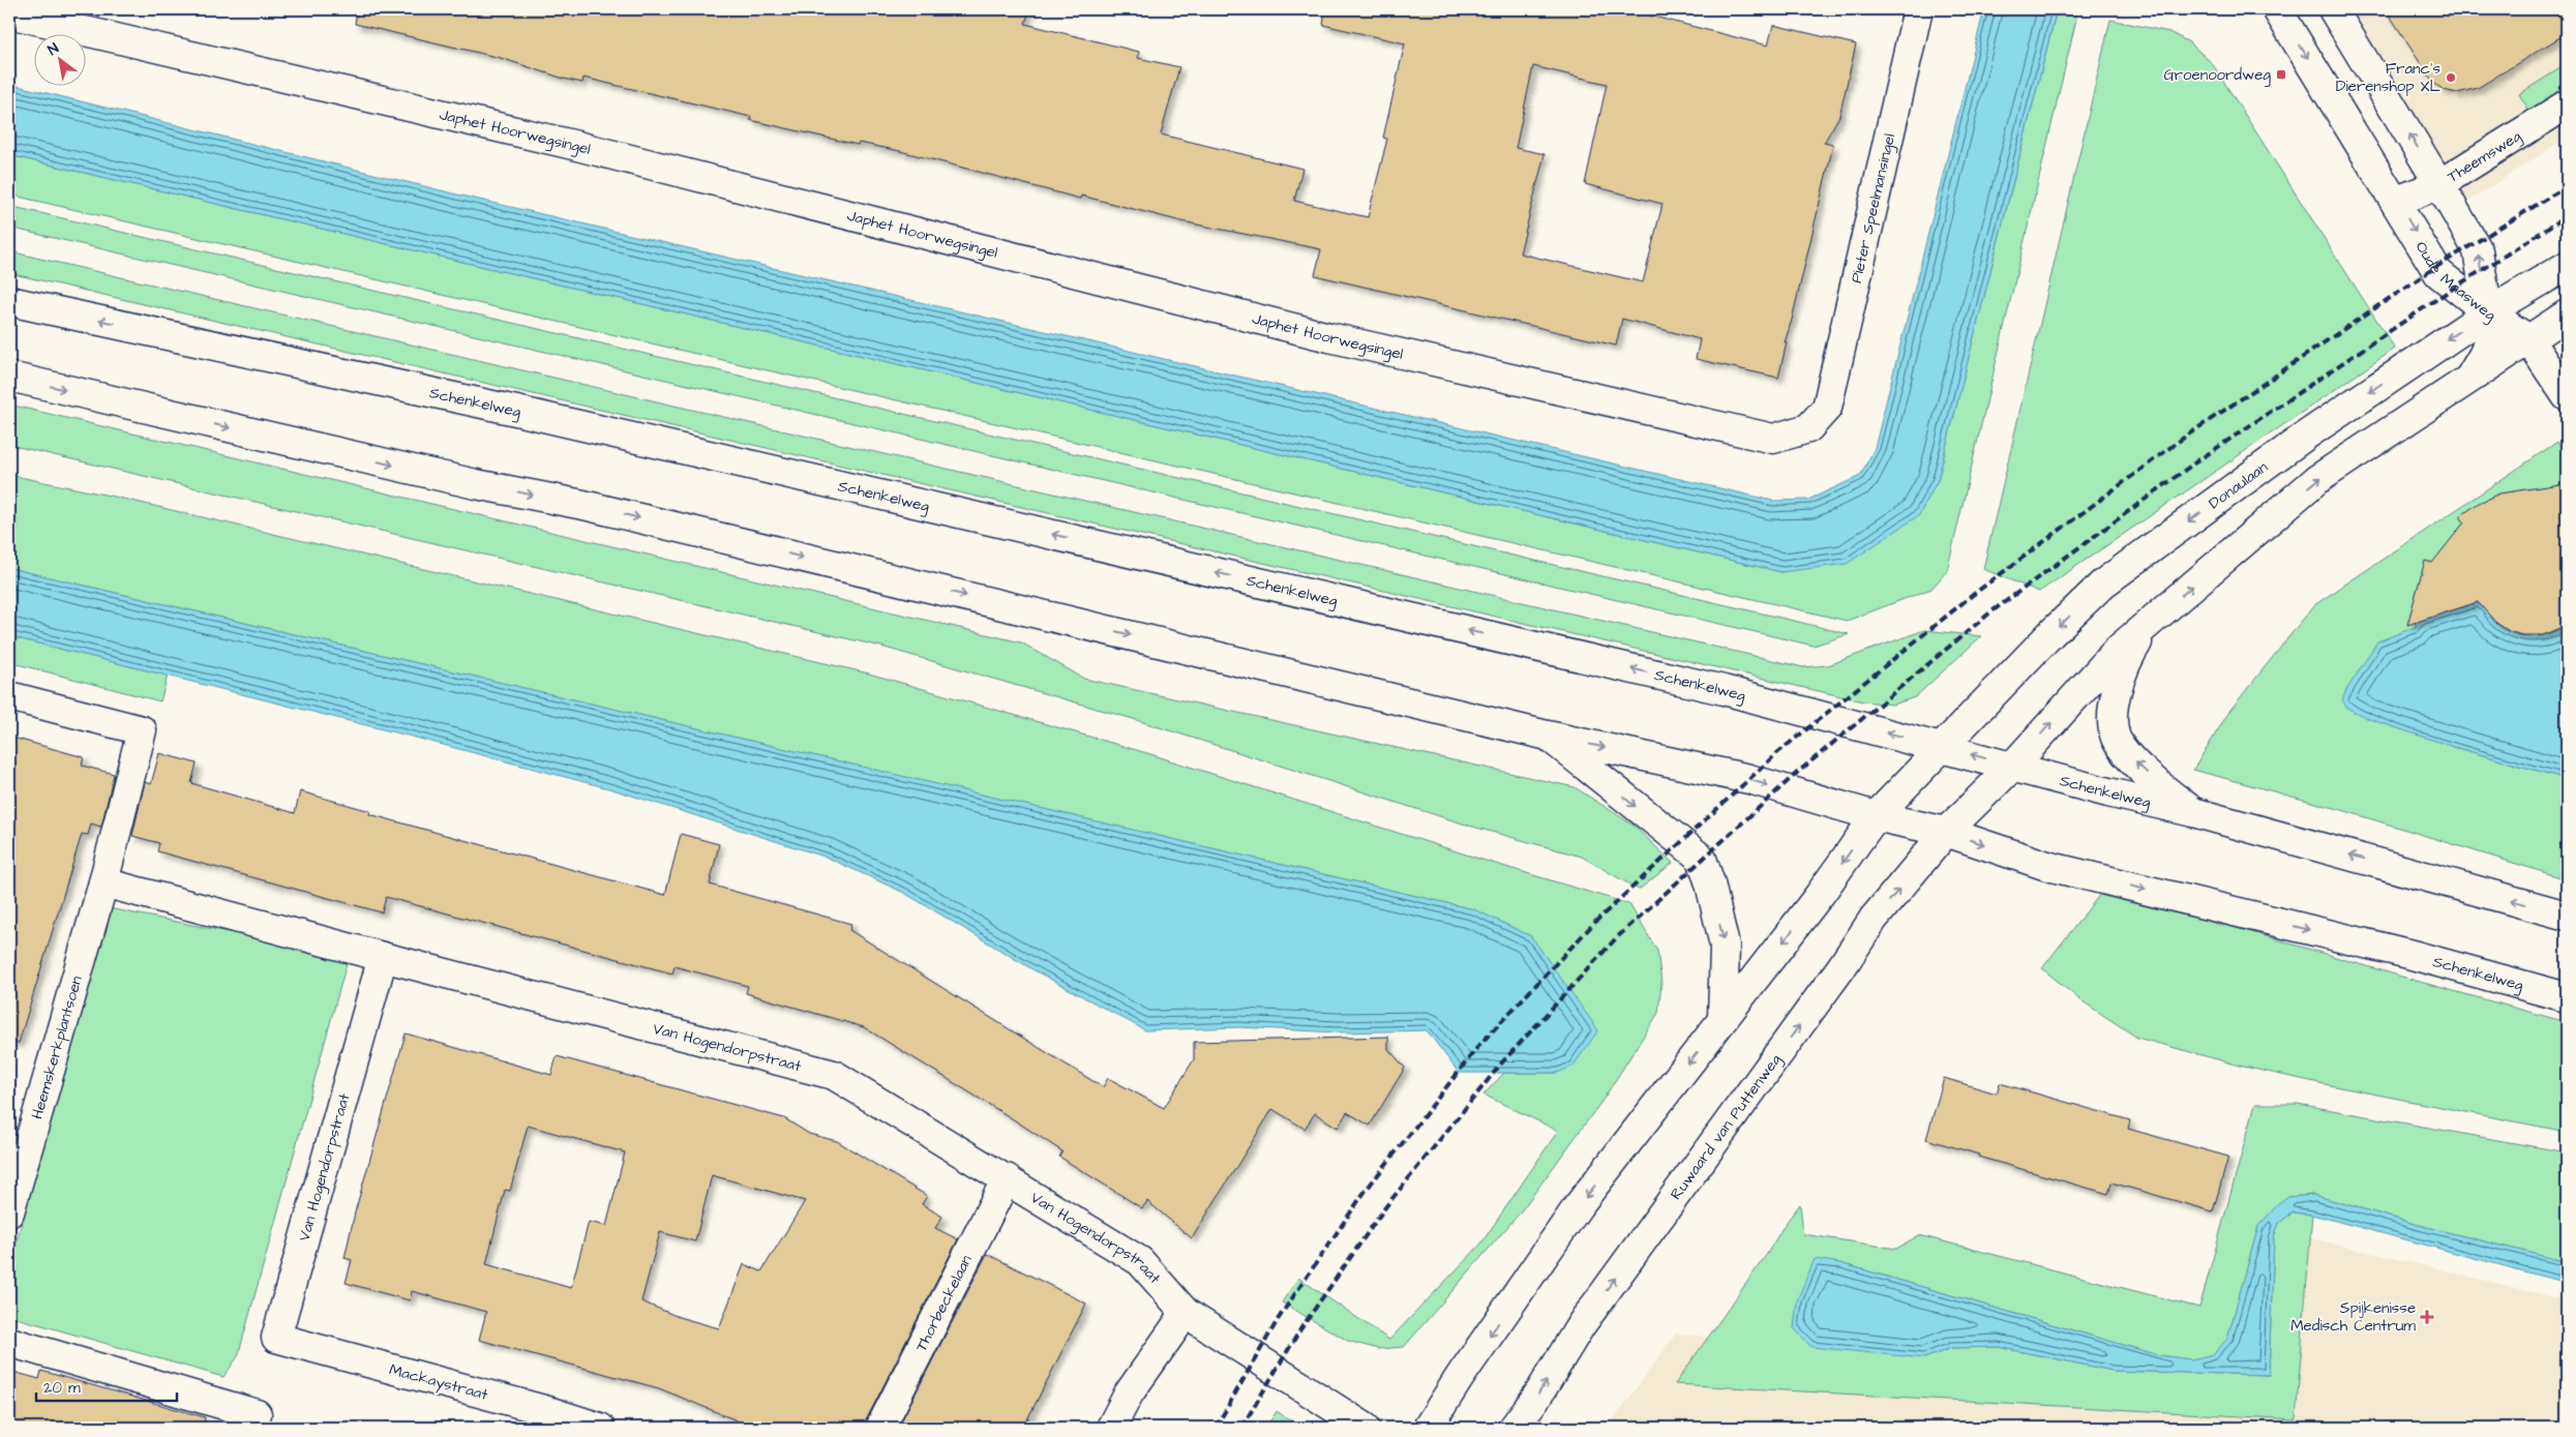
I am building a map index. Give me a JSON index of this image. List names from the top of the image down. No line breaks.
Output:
{"streets":{"street":["Japhet Hoorwegsingel","Theemsweg","Pieter Speelmansingel","Oude Maasweg","Schenkelweg","Donaulaan","Heemskerkplantsoen","Van Hogendorpstraat","Ruwaard van Puttenweg","Thorbeckelaan","Mackaystraat"]},"crossings":[["Japhet Hoorwegsingel","Pieter Speelmansingel"],["Theemsweg","Oude Maasweg"],["Oude Maasweg","Donaulaan"],["Schenkelweg","Donaulaan"],["Schenkelweg","Ruwaard van Puttenweg"],["Van Hogendorpstraat","Thorbeckelaan"],["Van Hogendorpstraat","Mackaystraat"]],"places":{"transit":["Groenoordweg"],"other":["Franc's Dierenshop XL"],"health":["Spijkenisse Medisch Centrum"]},"scale_bar":"20 m","north":"top left"}
